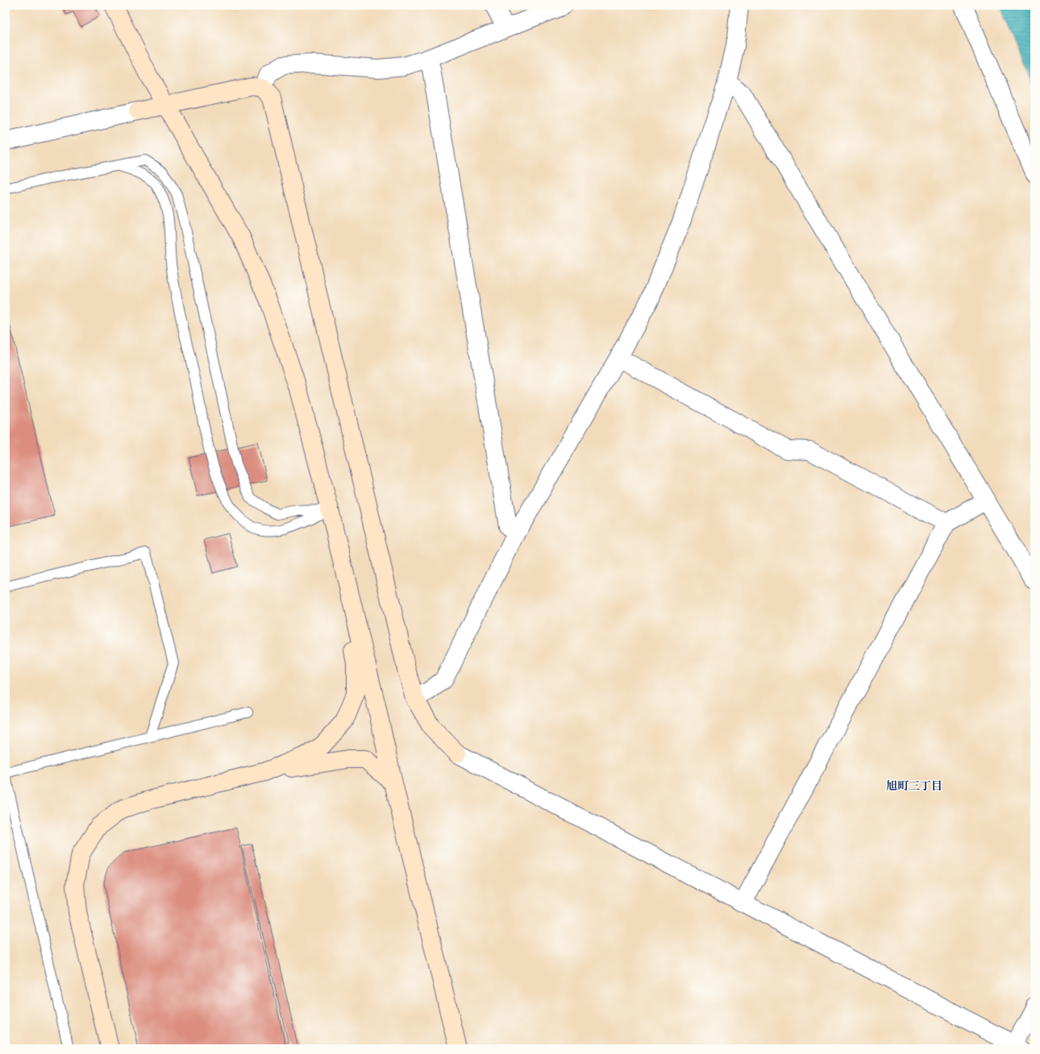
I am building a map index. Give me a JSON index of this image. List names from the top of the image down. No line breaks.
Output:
{"districts":["旭町三丁目"]}
